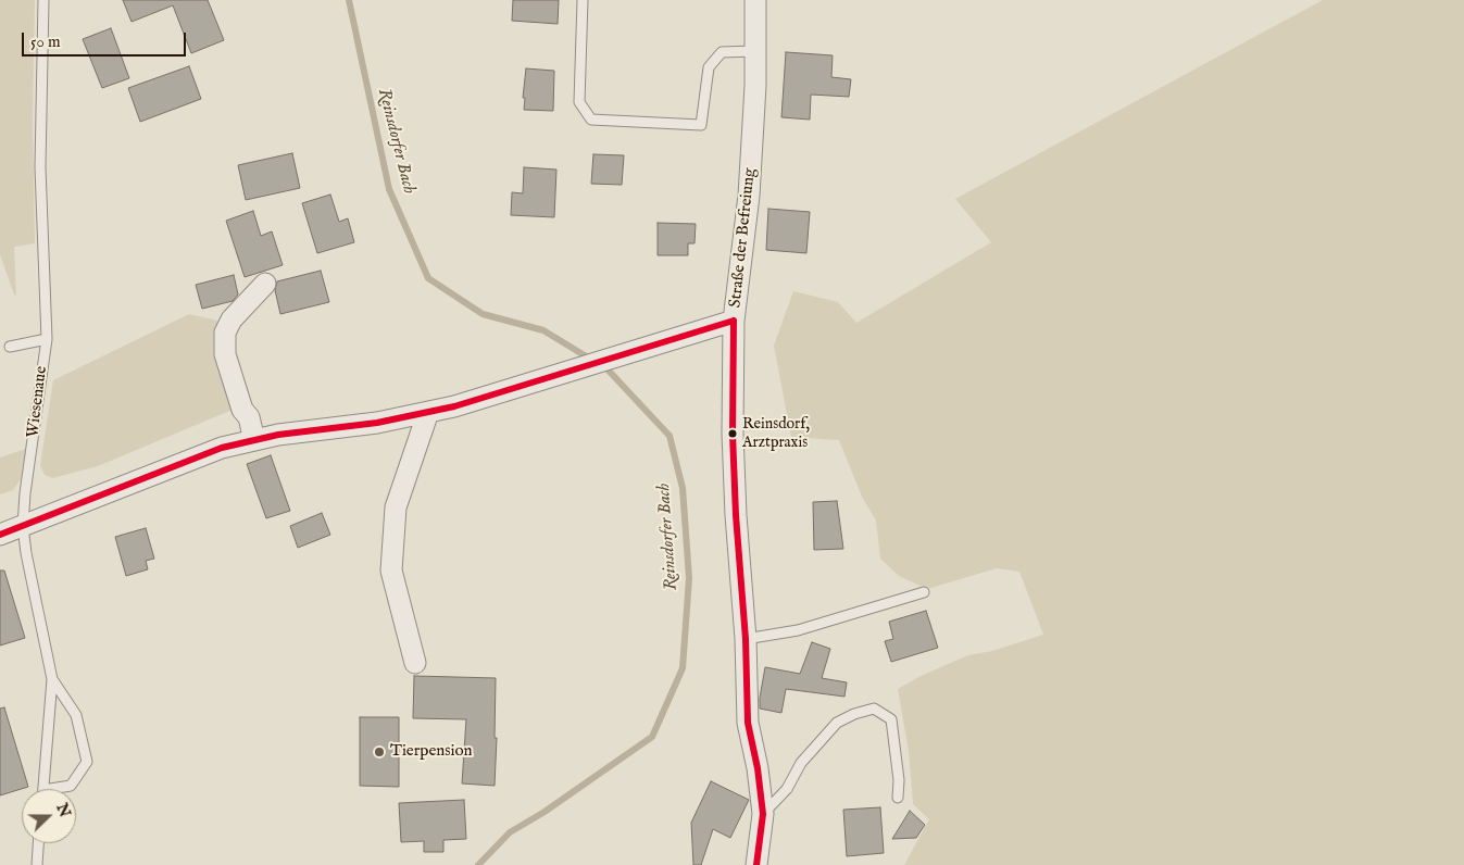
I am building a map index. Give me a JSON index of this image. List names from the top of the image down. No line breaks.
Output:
{"streets":{"street":["Straße der Befreiung"],"lane":["Wiesenaue"]},"water":["Reinsdorfer Bach"],"places":["Reinsdorf, Arztpraxis","Tierpension"],"scale_bar":"50 m","north":"right"}
